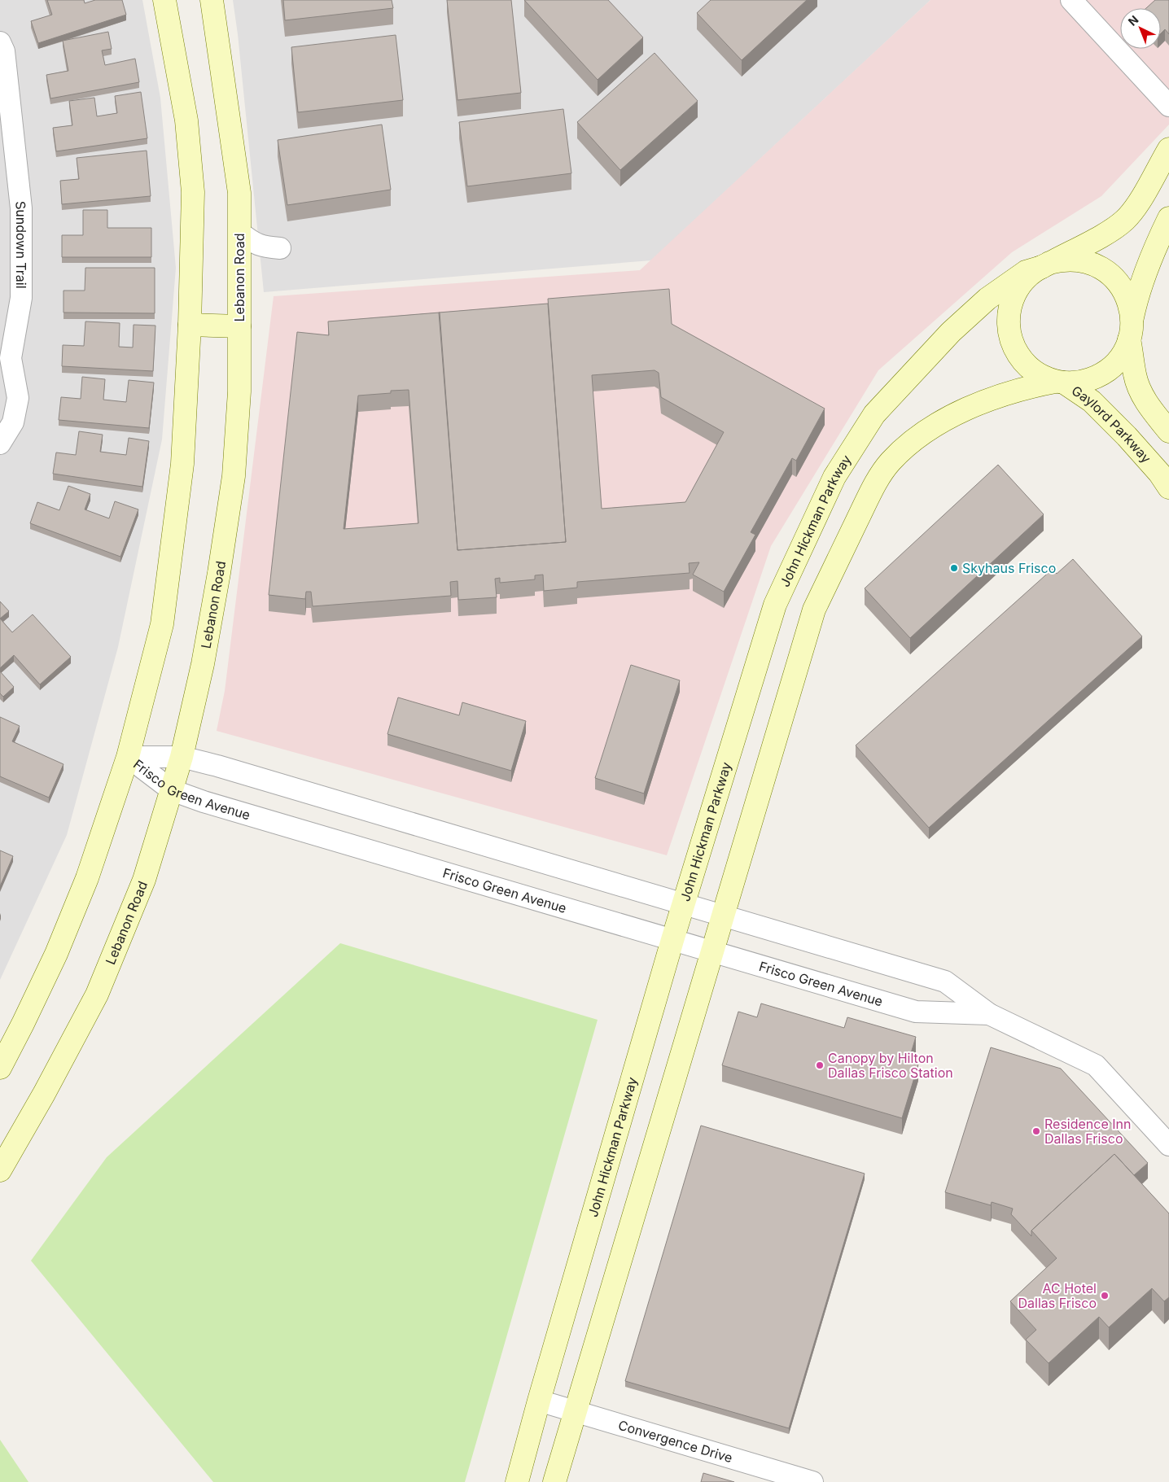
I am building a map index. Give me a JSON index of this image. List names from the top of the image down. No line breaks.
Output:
{"streets":{"street":["Sundown Trail","Lebanon Road","Gaylord Parkway","John Hickman Parkway","Frisco Green Avenue","Convergence Drive"]},"crossings":[["Lebanon Road","Frisco Green Avenue"],["Gaylord Parkway","John Hickman Parkway"],["John Hickman Parkway","Frisco Green Avenue"],["John Hickman Parkway","Convergence Drive"]],"places":["Skyhaus Frisco","Canopy by Hilton Dallas Frisco Station","Residence Inn Dallas Frisco","AC Hotel Dallas Frisco"],"north":"top left"}
